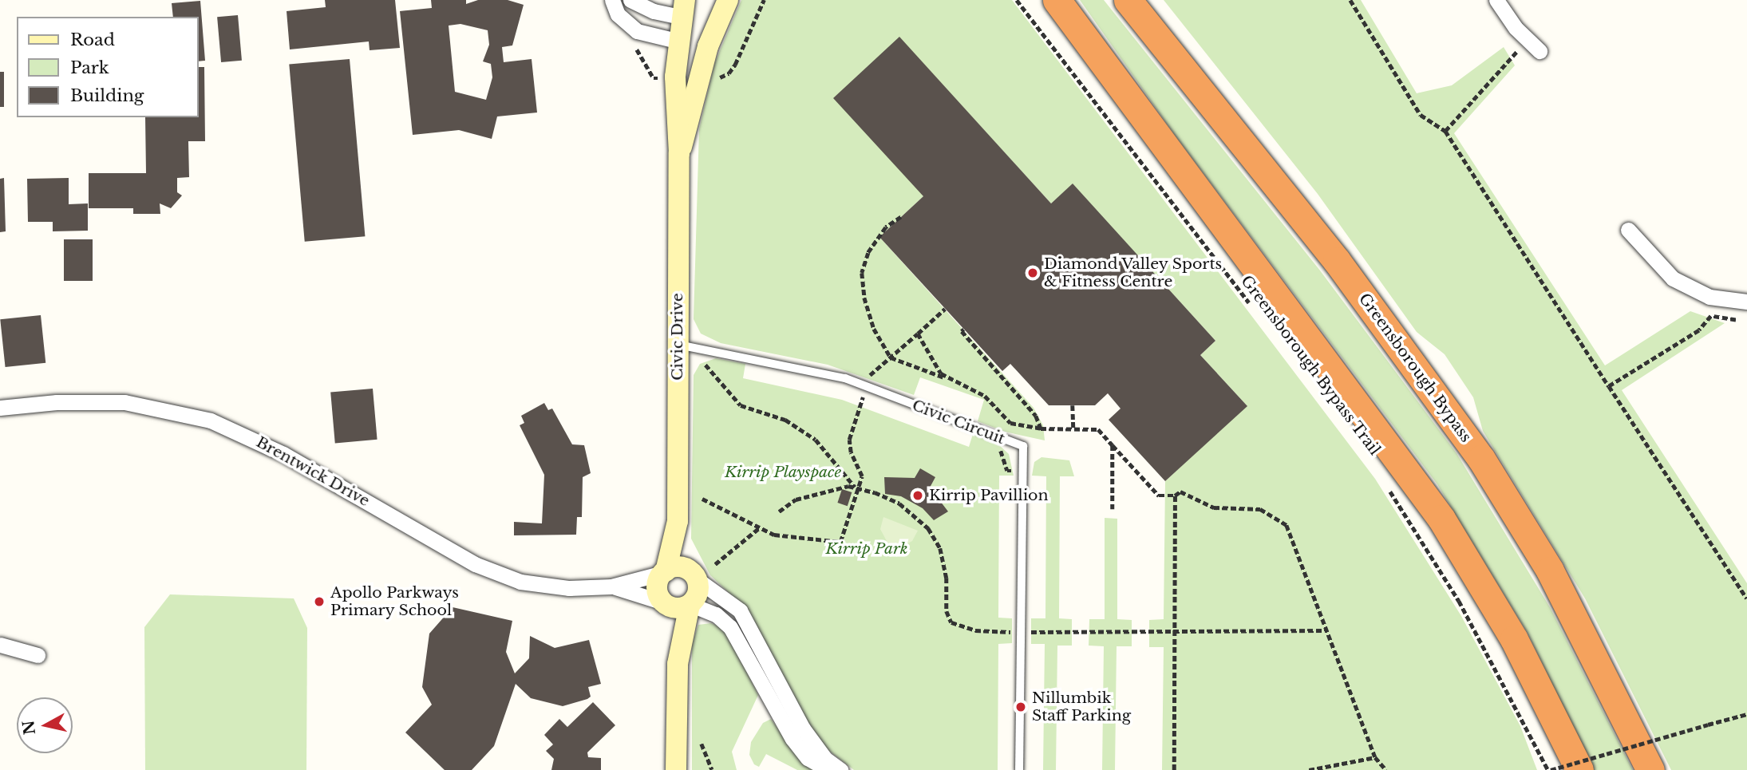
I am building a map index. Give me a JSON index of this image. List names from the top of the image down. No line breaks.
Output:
{"streets":{"highway":["Greensborough Bypass"],"street":["Civic Drive","Brentwick Drive"],"lane":["Civic Circuit"],"path":["Greensborough Bypass Trail"]},"crossings":[["Civic Drive","Civic Circuit"],["Civic Drive","Brentwick Drive"]],"parks":["Kirrip Playspace","Kirrip Park"],"places":["Diamond Valley Sports & Fitness Centre","Kirrip Pavillion","Apollo Parkways Primary School","Nillumbik Staff Parking"],"legend":["Road","Park","Building"],"north":"left"}
